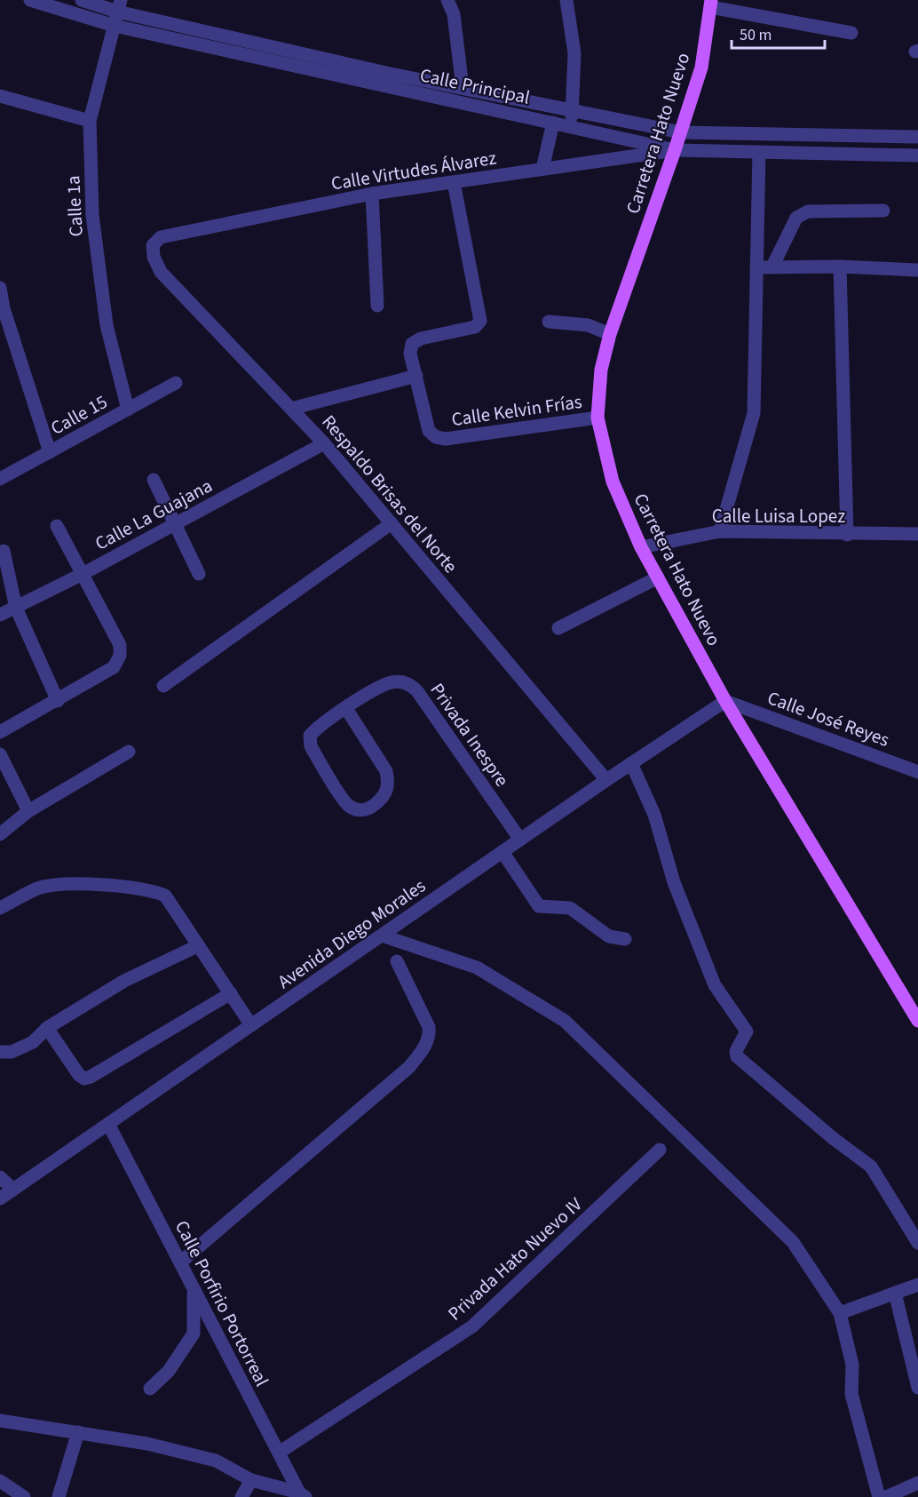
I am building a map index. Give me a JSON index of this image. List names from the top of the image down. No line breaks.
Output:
{"streets":{"main road":["Carretera Hato Nuevo"],"street":["Calle Principal","Calle Virtudes Álvarez","Calle 1a","Calle Kelvin Frías","Calle 15","Respaldo Brisas del Norte","Calle La Guajana","Calle Luisa Lopez","Calle José Reyes","Privada Inespre","Avenida Diego Morales","Privada Hato Nuevo IV","Calle Porfirio Portorreal"]},"crossings":[["Calle Principal","Carretera Hato Nuevo"],["Calle Principal","Calle Virtudes Álvarez"],["Calle Principal","Calle 1a"],["Carretera Hato Nuevo","Calle Virtudes Álvarez"],["Carretera Hato Nuevo","Calle Kelvin Frías"],["Carretera Hato Nuevo","Calle Luisa Lopez"],["Carretera Hato Nuevo","Calle José Reyes"],["Carretera Hato Nuevo","Avenida Diego Morales"],["Calle Virtudes Álvarez","Calle Kelvin Frías"],["Calle Virtudes Álvarez","Respaldo Brisas del Norte"],["Calle 1a","Calle 15"],["Respaldo Brisas del Norte","Calle La Guajana"],["Respaldo Brisas del Norte","Avenida Diego Morales"],["Calle José Reyes","Avenida Diego Morales"],["Privada Inespre","Avenida Diego Morales"],["Avenida Diego Morales","Calle Porfirio Portorreal"],["Privada Hato Nuevo IV","Calle Porfirio Portorreal"]],"scale_bar":"50 m"}
